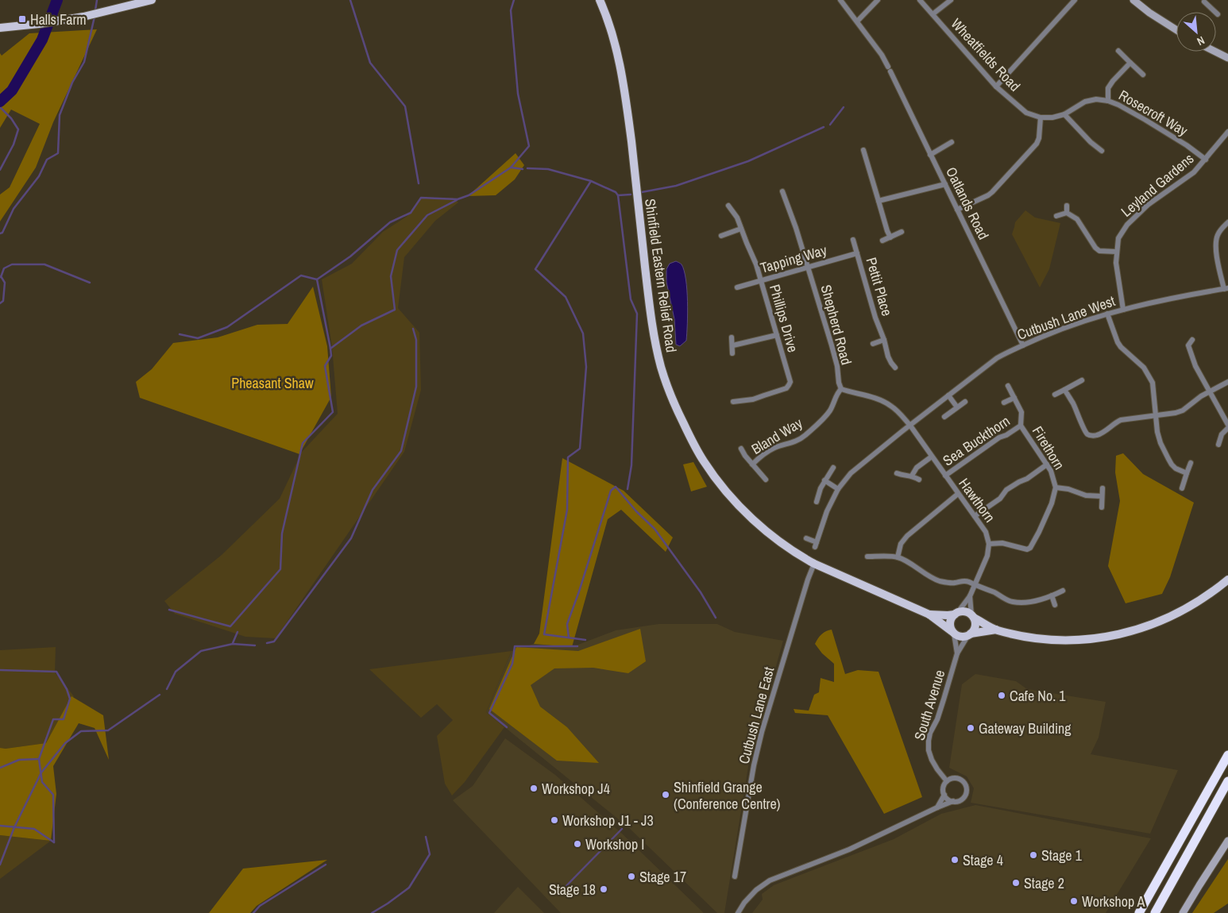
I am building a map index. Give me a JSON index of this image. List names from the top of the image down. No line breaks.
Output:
{"streets":{"main road":["Shinfield Eastern Relief Road"],"street":["Wheatfields Road","Rosecroft Way","Leyland Gardens","Oatlands Road","Tapping Way","Pettit Place","Cutbush Lane West","Phillips Drive","Shepherd Road","Bland Way","Sea Buckthorn","Firethorn","Hawthorn","South Avenue","Cutbush Lane East"]},"crossings":[["Wheatfields Road","Rosecroft Way"],["Rosecroft Way","Leyland Gardens"],["Leyland Gardens","Cutbush Lane West"],["Oatlands Road","Cutbush Lane West"],["Tapping Way","Pettit Place"],["Tapping Way","Phillips Drive"],["Tapping Way","Shepherd Road"],["Shinfield Eastern Relief Road","Hawthorn"],["Shinfield Eastern Relief Road","South Avenue"],["Shinfield Eastern Relief Road","Cutbush Lane East"],["Cutbush Lane West","Hawthorn"],["Shepherd Road","Bland Way"],["Sea Buckthorn","Firethorn"],["Sea Buckthorn","Hawthorn"],["Firethorn","Hawthorn"],["Hawthorn","South Avenue"]],"parks":["Pheasant Shaw"],"places":{"transit":["Halls Farm"],"other":["Cafe No. 1","Gateway Building","Workshop J4","Shinfield Grange (Conference Centre)","Workshop J1 - J3","Workshop I","Stage 1","Stage 4","Stage 17","Stage 2","Stage 18","Workshop A"]},"north":"bottom right"}
